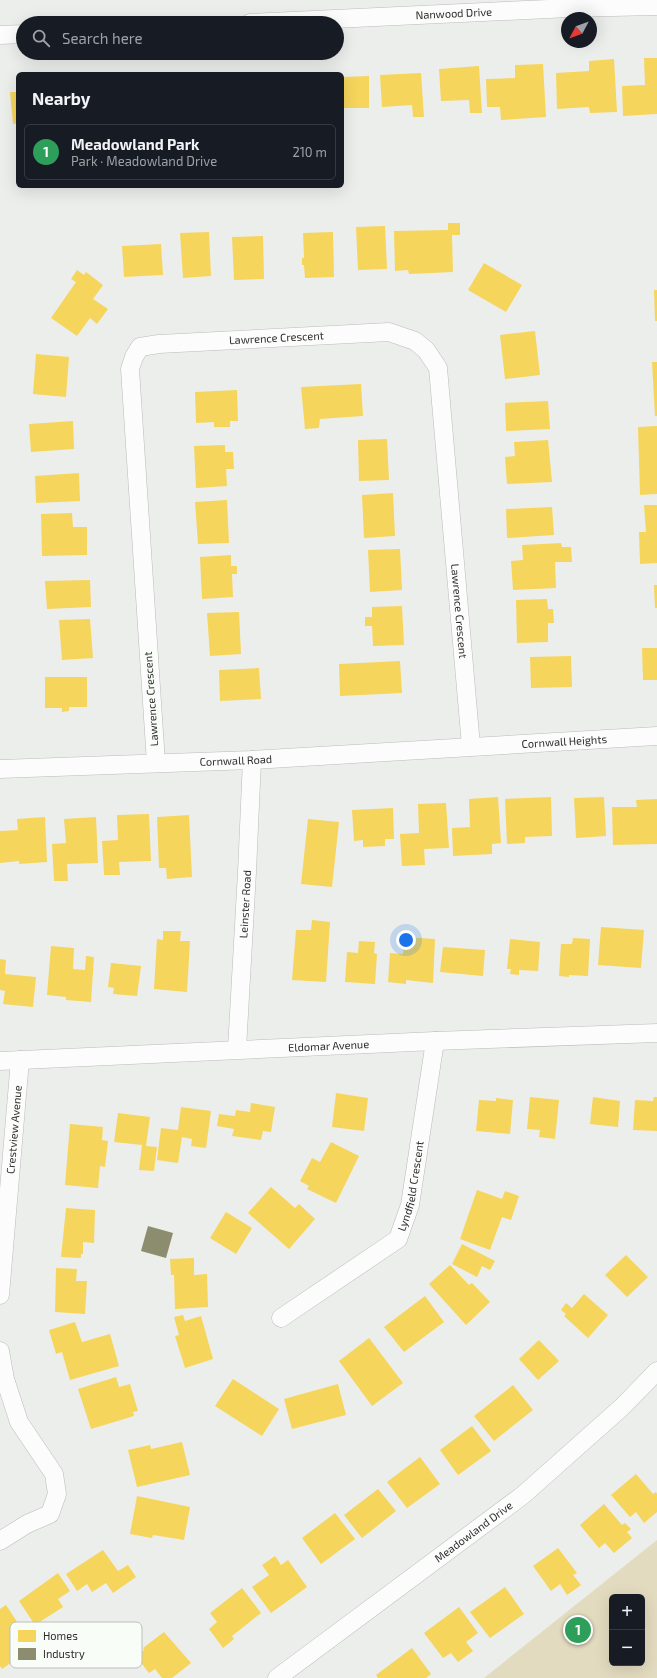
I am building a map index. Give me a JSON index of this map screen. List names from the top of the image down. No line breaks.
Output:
{"streets":{"street":["Nanwood Drive","Lawrence Crescent","Cornwall Heights","Cornwall Road","Leinster Road","Eldomar Avenue","Crestview Avenue","Lyndfield Crescent","Meadowland Drive"]},"crossings":[["Lawrence Crescent","Cornwall Heights"],["Lawrence Crescent","Cornwall Road"],["Cornwall Heights","Cornwall Road"],["Cornwall Road","Leinster Road"],["Leinster Road","Eldomar Avenue"],["Eldomar Avenue","Crestview Avenue"],["Eldomar Avenue","Lyndfield Crescent"]],"legend":["Homes","Industry"],"north":"bottom left","page":{"search":"Search here","heading":"Nearby","list":[{"mark":"1","name":"Meadowland Park","note":"Park · Meadowland Drive","value":"210 m"}],"map_buttons":["+","−"],"pins":"1"}}
